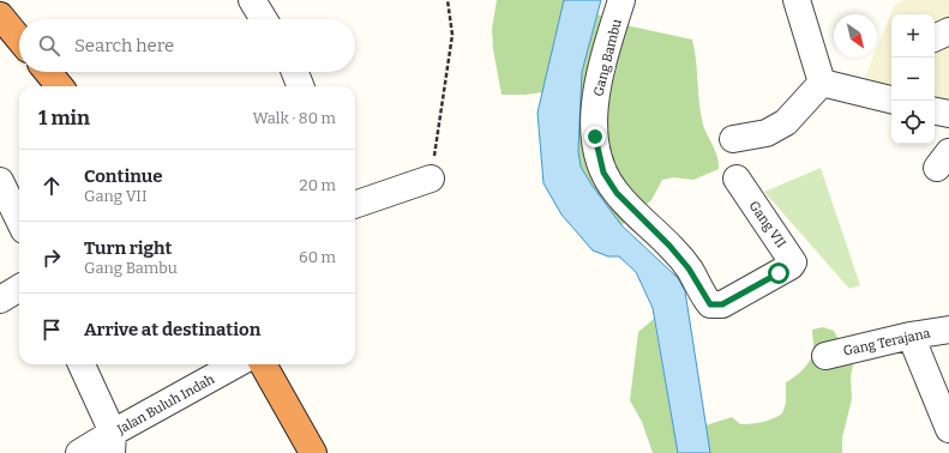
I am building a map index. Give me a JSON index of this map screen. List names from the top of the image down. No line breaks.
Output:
{"streets":{"street":["Gang Bambu","Gang VII","Gang Terajana","Jalan Buluh Indah"]},"crossings":[["Gang Bambu","Gang VII"]],"north":"bottom right","page":{"map_buttons":["+","−"],"search":"Search here","heading":["1 min","Walk · 80 m"],"list":[["Continue","Gang VII","20 m"],["Turn right","Gang Bambu","60 m"],"Arrive at destination"]}}
